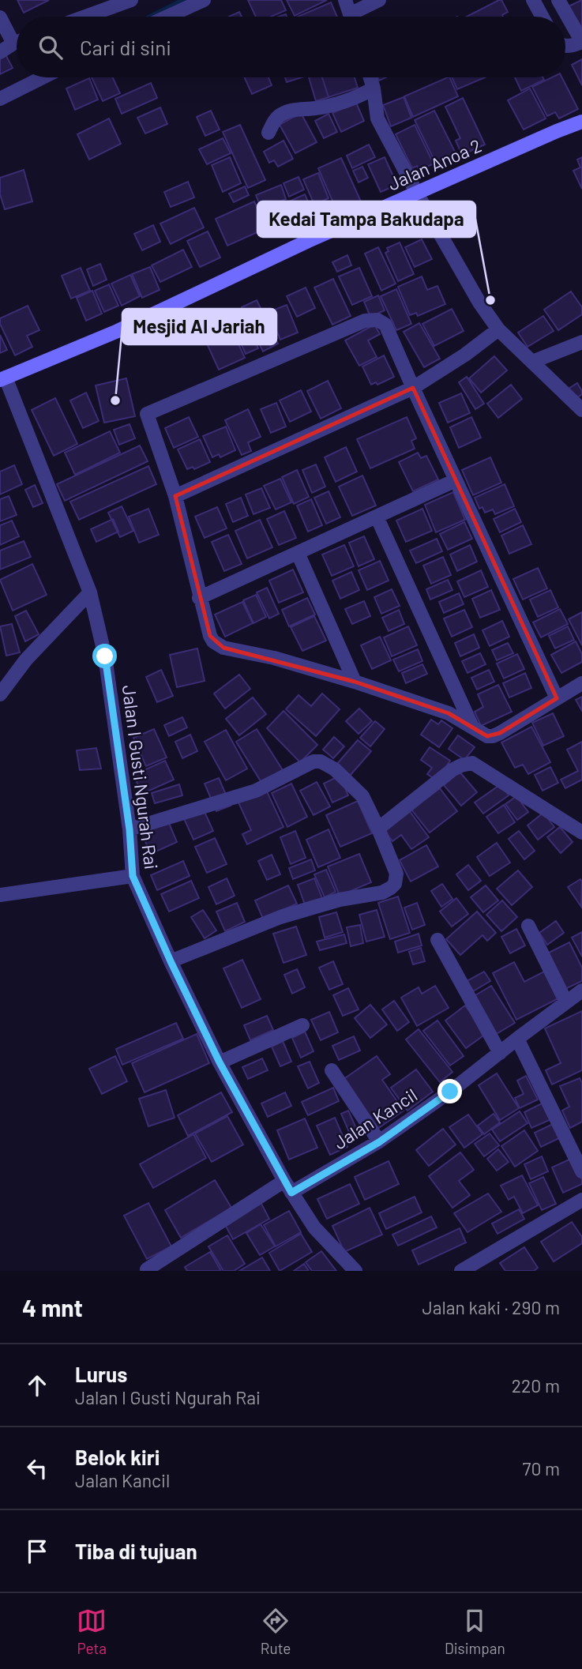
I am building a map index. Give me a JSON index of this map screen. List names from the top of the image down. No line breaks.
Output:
{"streets":{"street":["Jalan Anoa 2","Jalan I Gusti Ngurah Rai","Jalan Kancil"]},"crossings":[["Jalan Anoa 2","Jalan I Gusti Ngurah Rai"],["Jalan I Gusti Ngurah Rai","Jalan Kancil"]],"places":["Kedai Tampa Bakudapa","Mesjid Al Jariah"],"page":{"search":"Cari di sini","heading":["4 mnt","Jalan kaki · 290 m"],"list":[["Lurus","Jalan I Gusti Ngurah Rai","220 m"],["Belok kiri","Jalan Kancil","70 m"],"Tiba di tujuan"],"nav":["Peta","Rute","Disimpan"]}}
